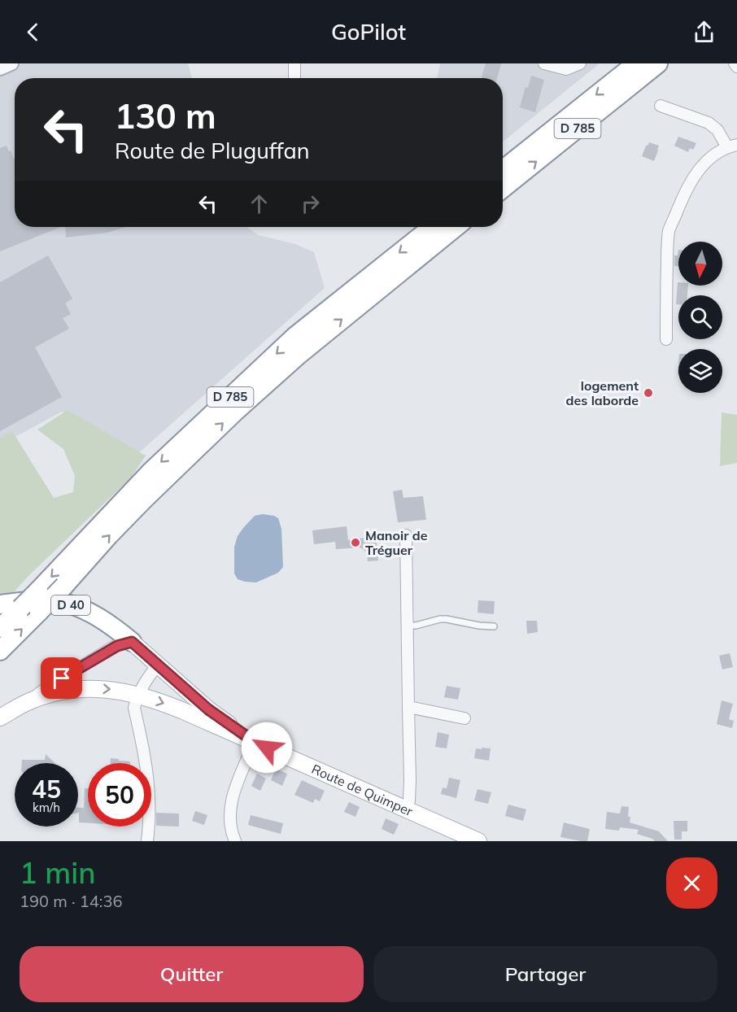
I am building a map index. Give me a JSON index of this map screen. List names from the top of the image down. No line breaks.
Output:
{"streets":{"highway":["D 785","D 40"],"main road":["Route de Quimper"]},"crossings":[["D 40","Route de Quimper"]],"places":["logement des laborde","Manoir de Tréguer"],"north":"bottom","page":{"header":"GoPilot","turn":["130 m","Route de Pluguffan"],"speed":"45 km/h","limit":"50","heading":["1 min","190 m · 14:36"],"buttons":["Quitter","Partager"]}}
